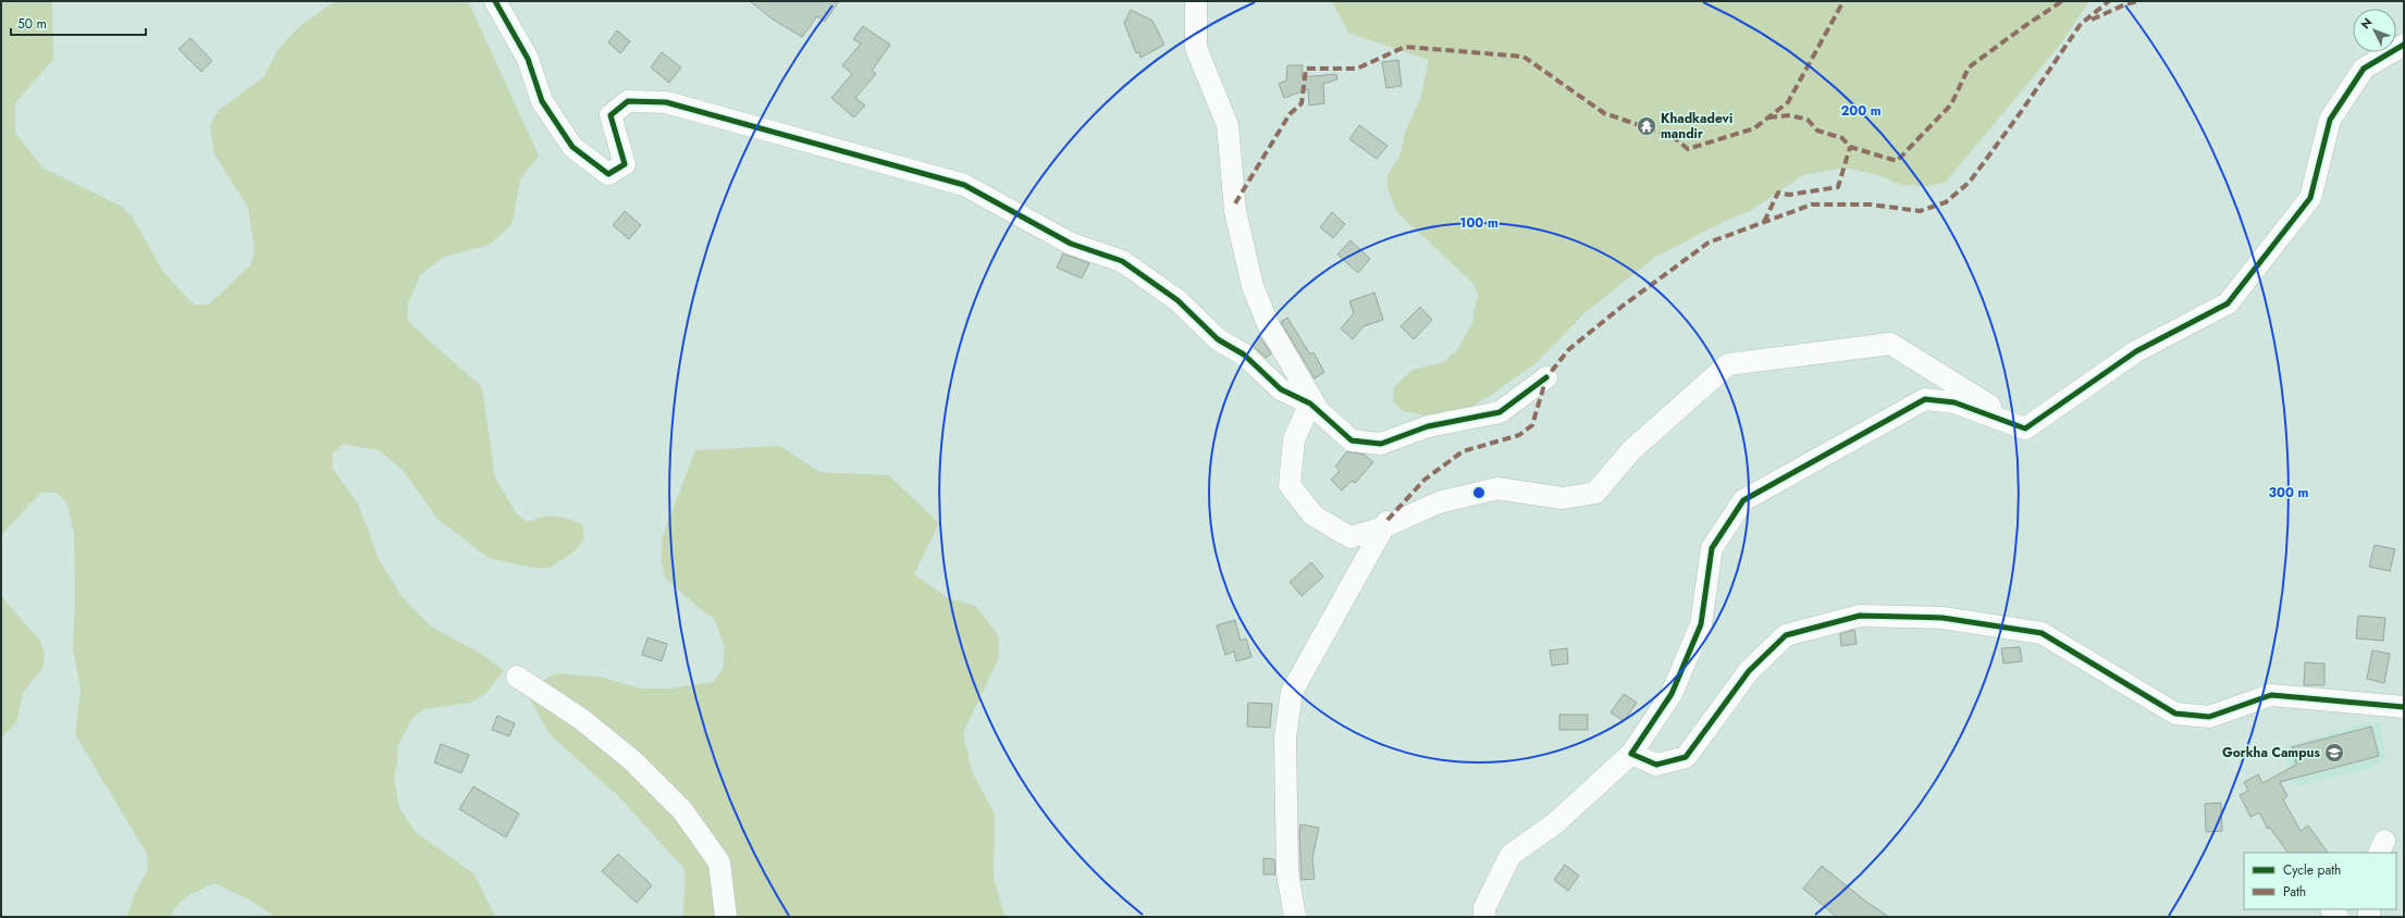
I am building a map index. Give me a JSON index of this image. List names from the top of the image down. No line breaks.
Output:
{"places":{"temple":["Khadkadevi mandir"],"school or university":["Gorkha Campus"]},"legend":["Cycle path","Path"],"scale_bar":"50 m","north":"top left","rings":["200 m","100 m","300 m"]}
